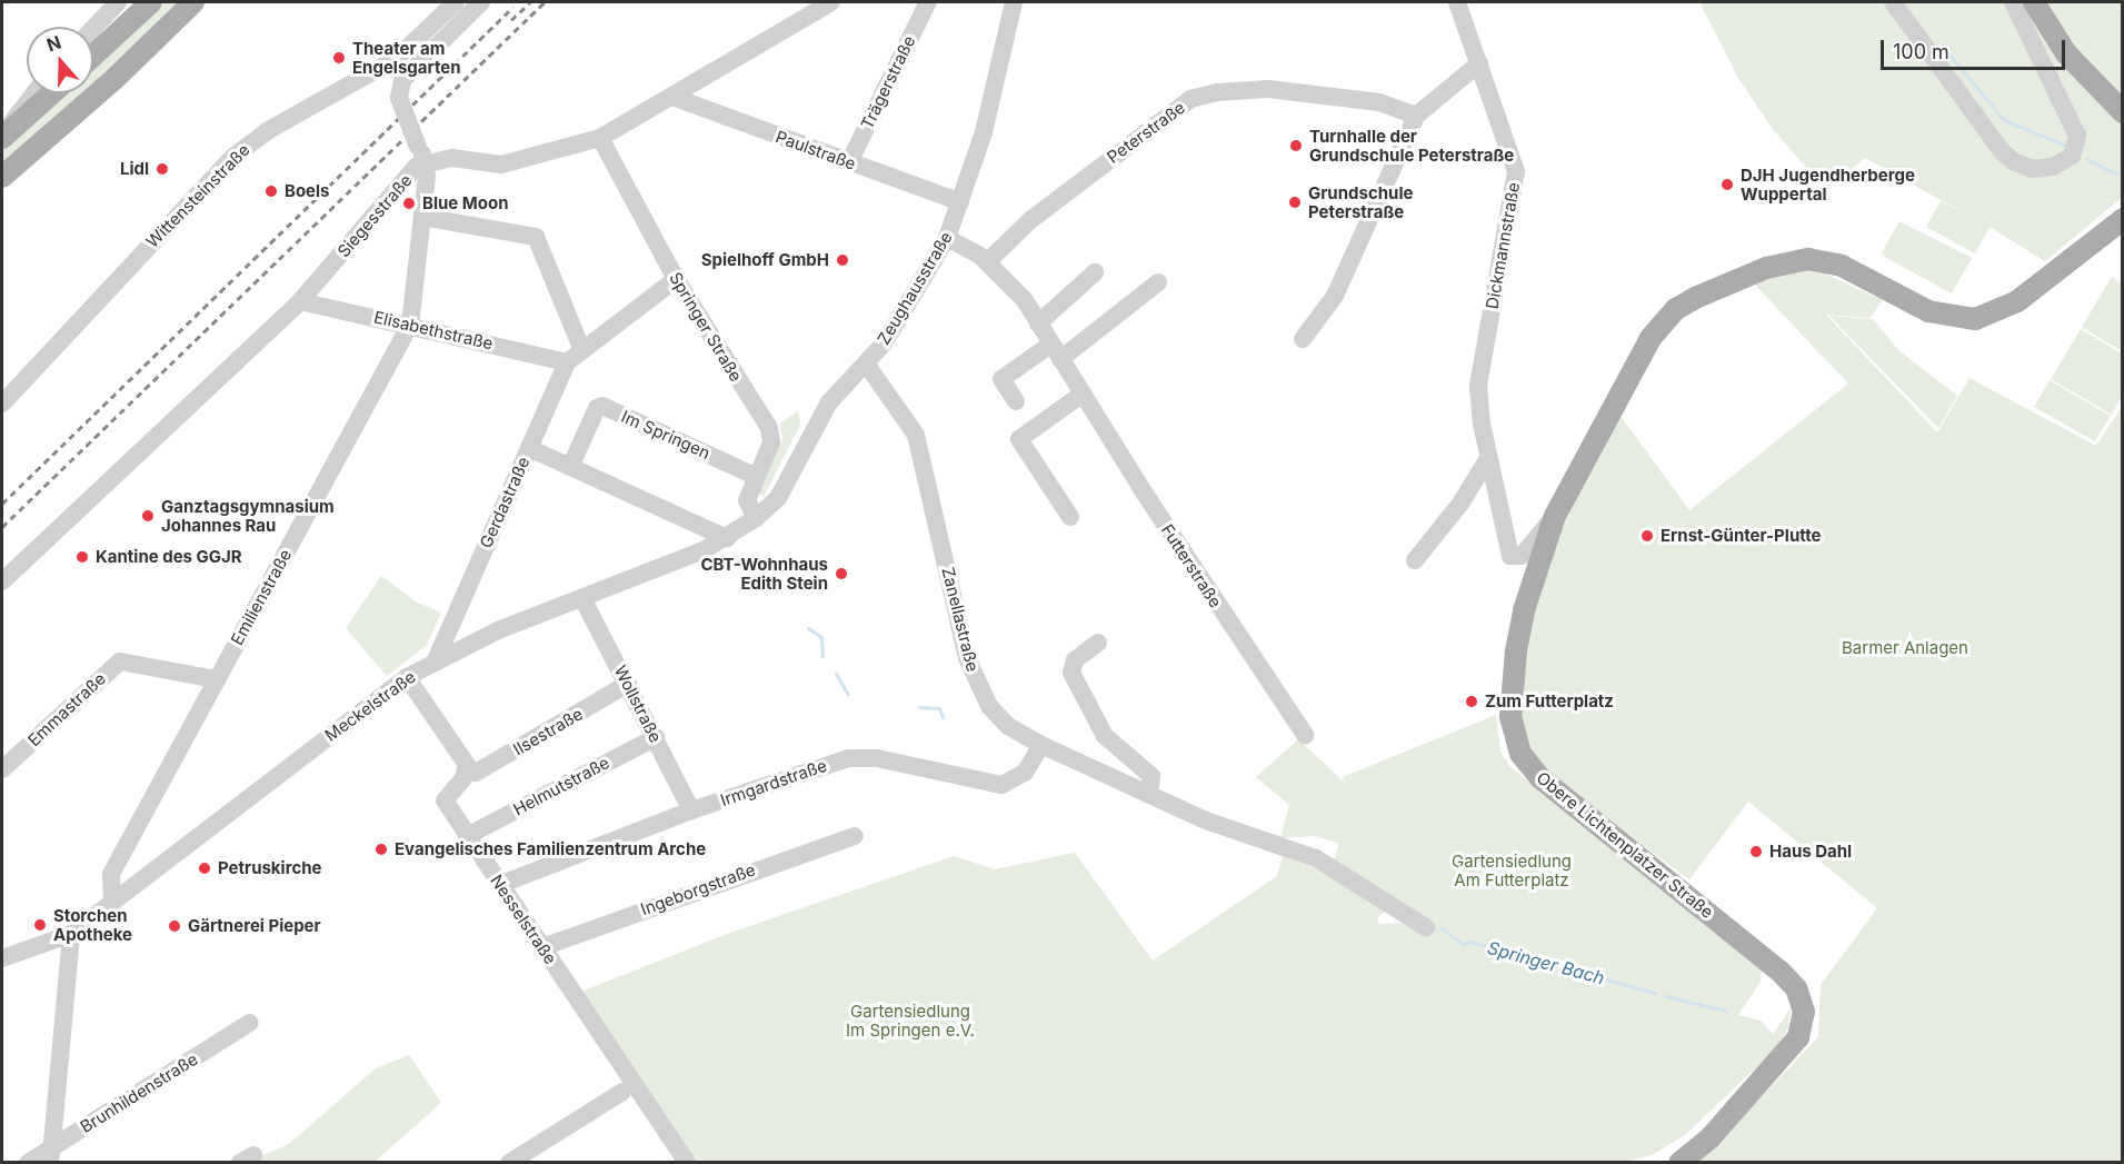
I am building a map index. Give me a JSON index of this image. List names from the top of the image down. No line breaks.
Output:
{"streets":{"main road":["Obere Lichtenplatzer Straße"],"street":["Trägerstraße","Peterstraße","Paulstraße","Wittensteinstraße","Siegesstraße","Dickmannstraße","Zeughausstraße","Springer Straße","Elisabethstraße","Im Springen","Gerdastraße","Futterstraße","Emilienstraße","Zanellastraße","Wollstraße","Meckelstraße","Emmastraße","Ilsestraße","Irmgardstraße","Helmutstraße","Ingeborgstraße","Nesselstraße","Brunhildenstraße"]},"crossings":[["Trägerstraße","Paulstraße"],["Peterstraße","Futterstraße"],["Paulstraße","Siegesstraße"],["Paulstraße","Zeughausstraße"],["Siegesstraße","Springer Straße"],["Siegesstraße","Elisabethstraße"],["Siegesstraße","Emilienstraße"],["Dickmannstraße","Obere Lichtenplatzer Straße"],["Zeughausstraße","Futterstraße"],["Zeughausstraße","Zanellastraße"],["Zeughausstraße","Meckelstraße"],["Springer Straße","Im Springen"],["Springer Straße","Gerdastraße"],["Springer Straße","Meckelstraße"],["Elisabethstraße","Gerdastraße"],["Elisabethstraße","Emilienstraße"],["Gerdastraße","Meckelstraße"],["Emilienstraße","Meckelstraße"],["Emilienstraße","Emmastraße"],["Zanellastraße","Irmgardstraße"],["Wollstraße","Meckelstraße"],["Wollstraße","Ilsestraße"],["Wollstraße","Irmgardstraße"],["Wollstraße","Helmutstraße"],["Ilsestraße","Nesselstraße"],["Irmgardstraße","Nesselstraße"],["Helmutstraße","Nesselstraße"],["Ingeborgstraße","Nesselstraße"]],"water":["Springer Bach"],"parks":["Barmer Anlagen","Gartensiedlung Am Futterplatz","Gartensiedlung Im Springen e.V."],"places":["Theater am Engelsgarten","Turnhalle der Grundschule Peterstraße","Lidl","DJH Jugendherberge Wuppertal","Boels","Grundschule Peterstraße","Blue Moon","Spielhoff GmbH","Ganztagsgymnasium Johannes Rau","Ernst-Günter-Plutte","Kantine des GGJR","CBT-Wohnhaus Edith Stein","Zum Futterplatz","Evangelisches Familienzentrum Arche","Haus Dahl","Petruskirche","Storchen Apotheke","Gärtnerei Pieper"],"scale_bar":"100 m","north":"top"}
